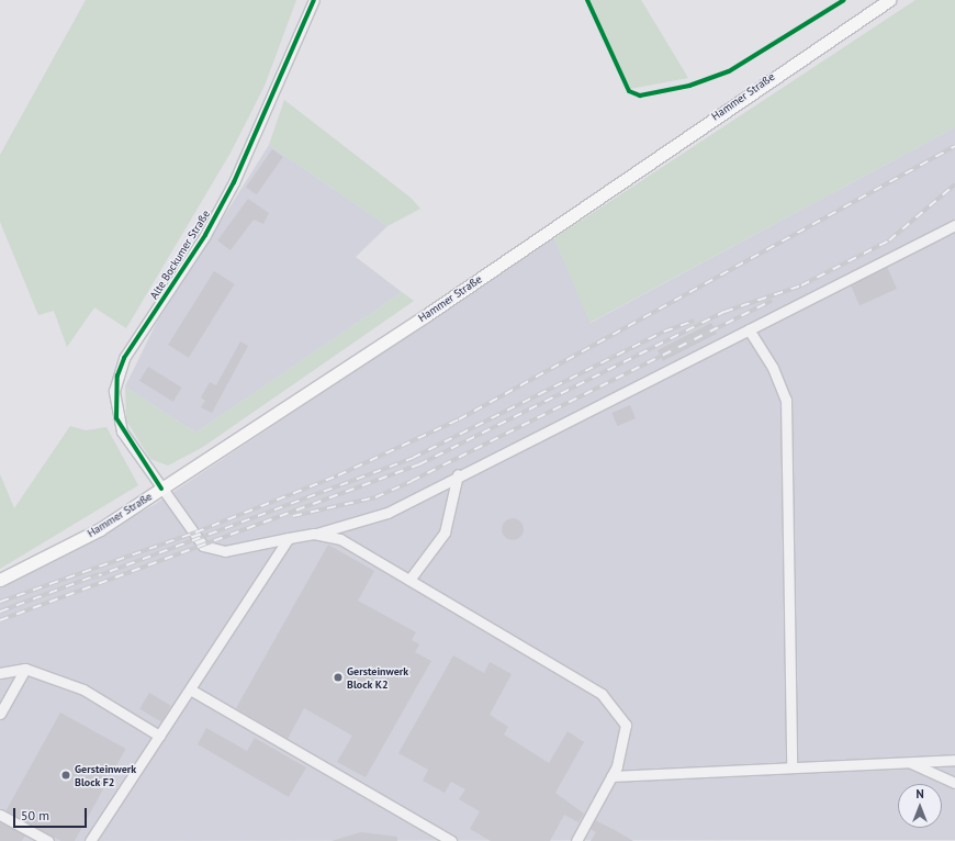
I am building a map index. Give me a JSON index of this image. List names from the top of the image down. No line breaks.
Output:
{"streets":{"main road":["Hammer Straße"],"street":["Alte Bockumer Straße"]},"crossings":[["Hammer Straße","Alte Bockumer Straße"]],"places":["Gersteinwerk Block K2","Gersteinwerk Block F2"],"scale_bar":"50 m","north":"top"}
